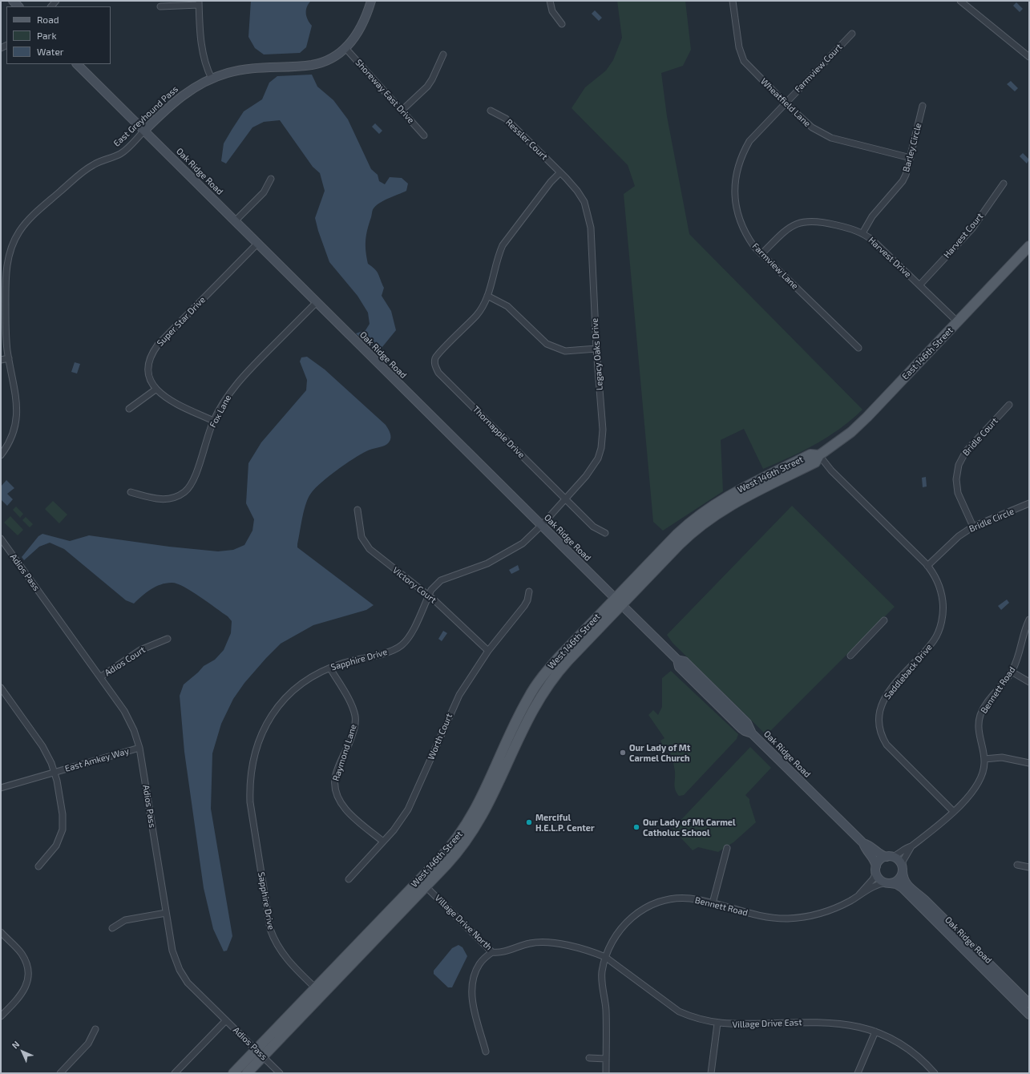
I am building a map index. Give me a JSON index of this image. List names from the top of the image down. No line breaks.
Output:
{"streets":{"main road":["East 146th Street","West 146th Street"],"street":["Farmview Court","Shoreway East Drive","Wheatfield Lane","East Greyhound Pass","Ressler Court","Barley Circle","Oak Ridge Road","Harvest Court","Harvest Drive","Farmview Lane","Super Star Drive","Legacy Oaks Drive","Fox Lane","Thornapple Drive","Bridle Court","Bridle Circle","Adios Pass","Victory Court","Sapphire Drive","Adios Court","Saddleback Drive","Bennett Road","Worth Court","Raymond Lane","East Amkey Way","Village Drive North","Village Drive East"]},"crossings":[["Farmview Court","Wheatfield Lane"],["Farmview Court","Farmview Lane"],["Shoreway East Drive","East Greyhound Pass"],["Wheatfield Lane","Barley Circle"],["Wheatfield Lane","Farmview Lane"],["East Greyhound Pass","Oak Ridge Road"],["Ressler Court","Legacy Oaks Drive"],["Barley Circle","Harvest Drive"],["Oak Ridge Road","Super Star Drive"],["Oak Ridge Road","Legacy Oaks Drive"],["Oak Ridge Road","Fox Lane"],["Oak Ridge Road","West 146th Street"],["Oak Ridge Road","Sapphire Drive"],["Oak Ridge Road","Bennett Road"],["Harvest Court","Harvest Drive"],["Harvest Drive","Farmview Lane"],["Harvest Drive","East 146th Street"],["East 146th Street","West 146th Street"],["East 146th Street","Saddleback Drive"],["Legacy Oaks Drive","Thornapple Drive"],["Legacy Oaks Drive","Sapphire Drive"],["Bridle Court","Bridle Circle"],["West 146th Street","Adios Pass"],["West 146th Street","Sapphire Drive"],["West 146th Street","Saddleback Drive"],["West 146th Street","Village Drive North"],["Bridle Circle","Saddleback Drive"],["Adios Pass","Adios Court"],["Adios Pass","East Amkey Way"],["Victory Court","Sapphire Drive"],["Victory Court","Worth Court"],["Sapphire Drive","Raymond Lane"],["Saddleback Drive","Bennett Road"],["Bennett Road","Village Drive North"],["Bennett Road","Village Drive East"],["Worth Court","Raymond Lane"],["Village Drive North","Village Drive East"]],"places":["Our Lady of Mt Carmel Church","Merciful H.E.L.P. Center","Our Lady of Mt Carmel Catholuc School"],"legend":["Road","Park","Water"],"north":"top left"}
